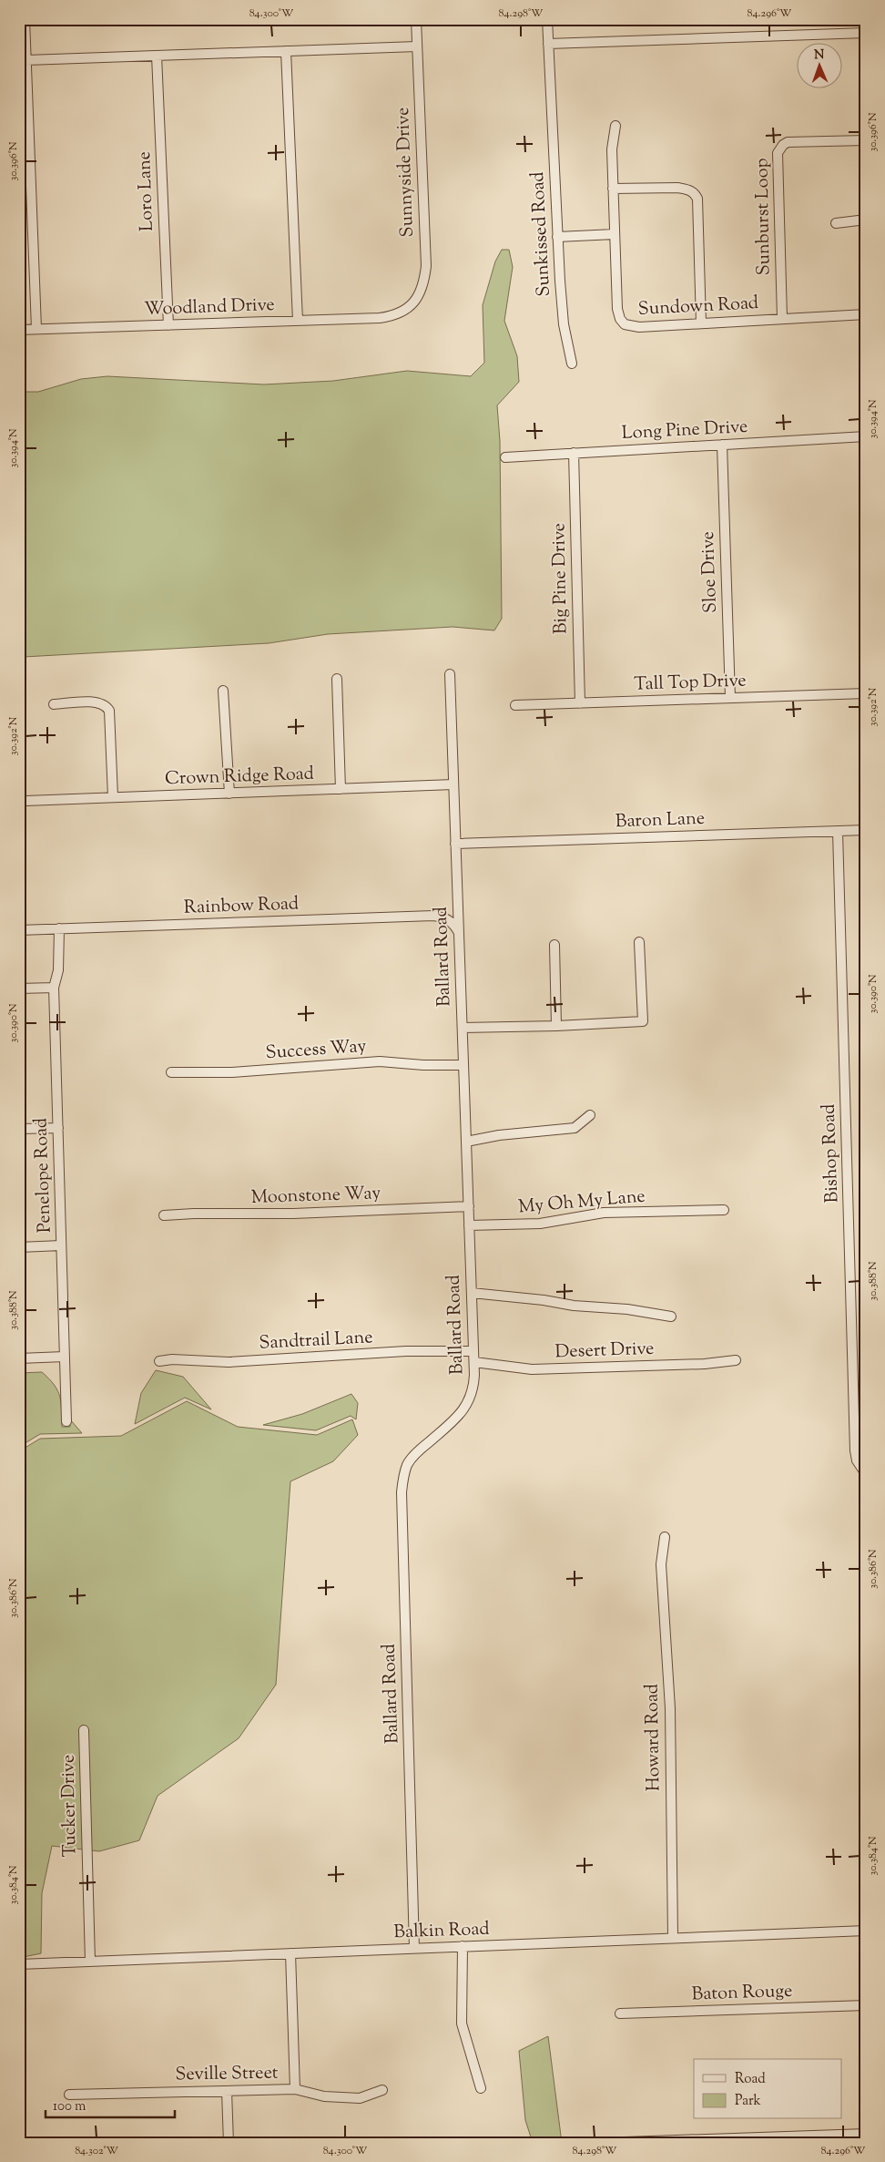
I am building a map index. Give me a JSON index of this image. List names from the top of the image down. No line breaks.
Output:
{"streets":{"street":["Sunnyside Drive","Loro Lane","Sunburst Loop","Sunkissed Road","Sundown Road","Woodland Drive","Long Pine Drive","Sloe Drive","Big Pine Drive","Tall Top Drive","Crown Ridge Road","Baron Lane","Rainbow Road","Ballard Road","Success Way","Bishop Road","Penelope Road","Moonstone Way","My Oh My Lane","Sandtrail Lane","Desert Drive","Howard Road","Tucker Drive","Balkin Road","Baton Rouge","Seville Street"]},"crossings":[["Sunnyside Drive","Woodland Drive"],["Loro Lane","Woodland Drive"],["Sunburst Loop","Sundown Road"],["Long Pine Drive","Sloe Drive"],["Long Pine Drive","Big Pine Drive"],["Sloe Drive","Tall Top Drive"],["Big Pine Drive","Tall Top Drive"],["Crown Ridge Road","Ballard Road"],["Baron Lane","Ballard Road"],["Baron Lane","Bishop Road"],["Rainbow Road","Ballard Road"],["Rainbow Road","Penelope Road"],["Ballard Road","Success Way"],["Ballard Road","Moonstone Way"],["Ballard Road","My Oh My Lane"],["Ballard Road","Sandtrail Lane"],["Ballard Road","Desert Drive"],["Ballard Road","Balkin Road"],["Howard Road","Balkin Road"],["Tucker Drive","Balkin Road"]],"legend":["Road","Park"],"scale_bar":"100 m","north":"top","coordinates":["84.300°W","84.298°W","84.296°W","30.396°N","30.394°N","30.392°N","30.390°N","30.388°N","30.386°N","30.384°N","84.302°W"]}
